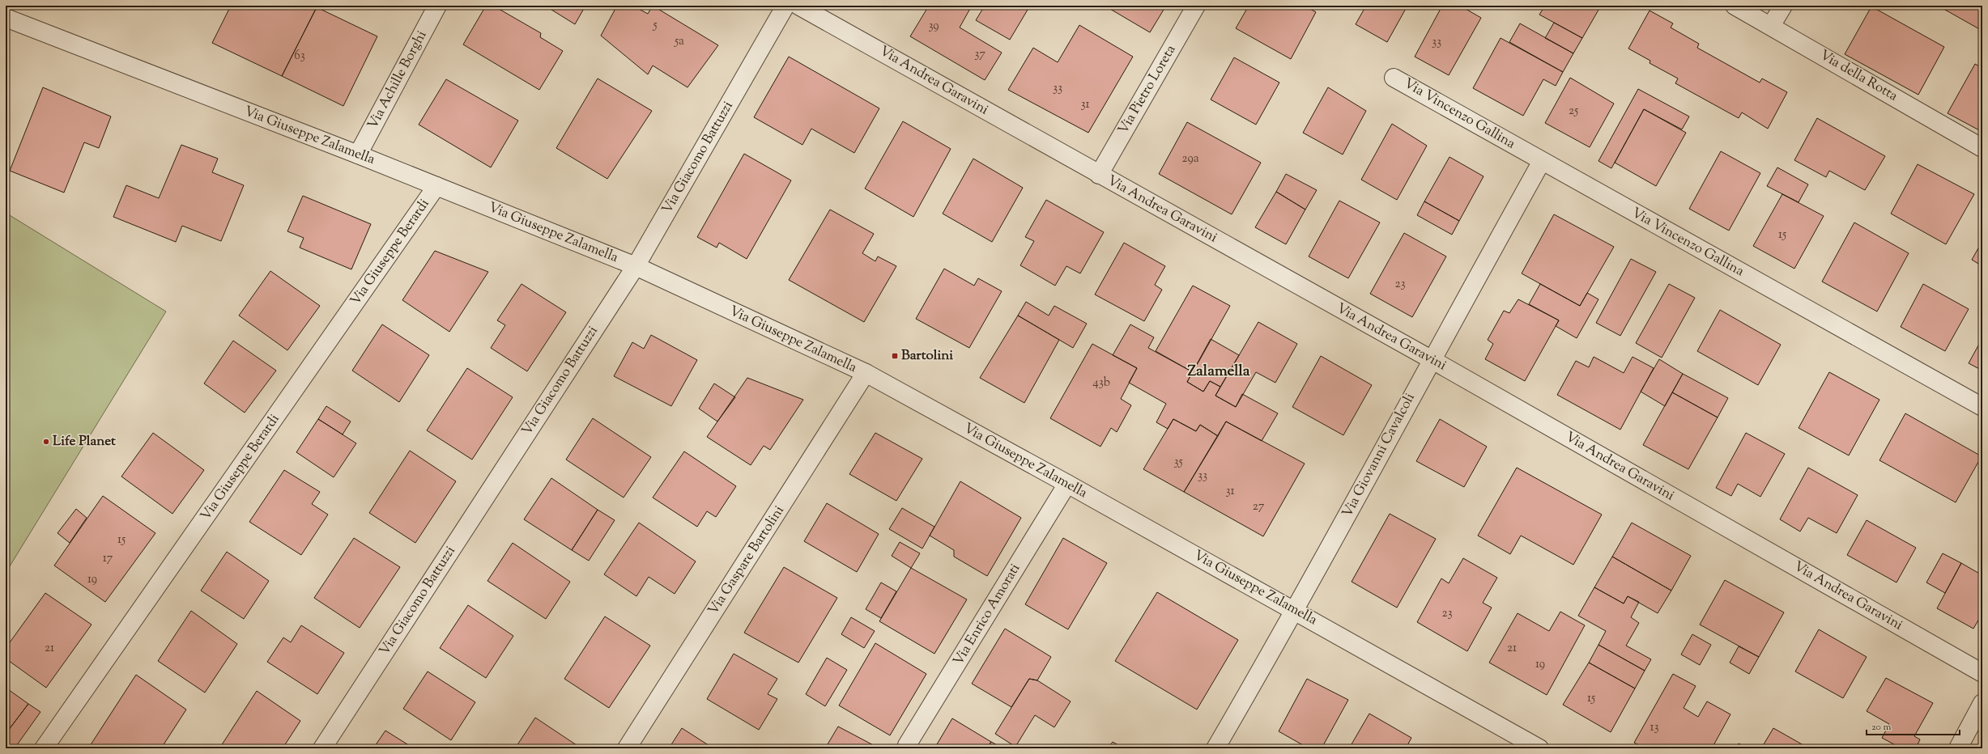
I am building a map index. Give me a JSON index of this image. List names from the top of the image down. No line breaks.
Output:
{"streets":{"street":["Via della Rotta","Via Achille Borghi","Via Andrea Garavini","Via Pietro Loreta","Via Vincenzo Gallina","Via Giuseppe Zalamella","Via Giacomo Battuzzi","Via Giuseppe Berardi","Via Giovanni Cavalcoli","Via Gaspare Bartolini","Via Enrico Amorati"]},"crossings":[["Via Achille Borghi","Via Giuseppe Zalamella"],["Via Andrea Garavini","Via Pietro Loreta"],["Via Andrea Garavini","Via Giovanni Cavalcoli"],["Via Vincenzo Gallina","Via Giovanni Cavalcoli"],["Via Giuseppe Zalamella","Via Giacomo Battuzzi"],["Via Giuseppe Zalamella","Via Giuseppe Berardi"],["Via Giuseppe Zalamella","Via Giovanni Cavalcoli"],["Via Giuseppe Zalamella","Via Gaspare Bartolini"],["Via Giuseppe Zalamella","Via Enrico Amorati"]],"districts":["Zalamella"],"places":{"transit":["Bartolini"],"other":["Life Planet"]},"house_numbers":["5","39","5a","33","37","63","33","31","25","29a","15","23","43b","35","33","31","27","15","17","19","23","21","21","19","15","13"],"scale_bar":"20 m"}
